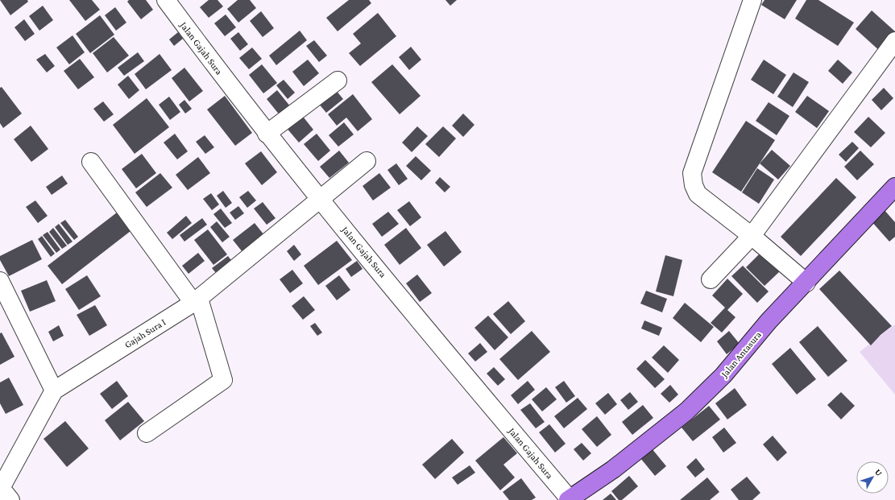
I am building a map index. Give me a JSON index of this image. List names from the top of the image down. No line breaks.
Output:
{"streets":{"main road":["Jalan Antasura"],"street":["Jalan Gajah Sura","Gajah Sura I"]},"crossings":[["Jalan Gajah Sura","Gajah Sura I"],["Jalan Gajah Sura","Jalan Antasura"]],"north":"top right"}
